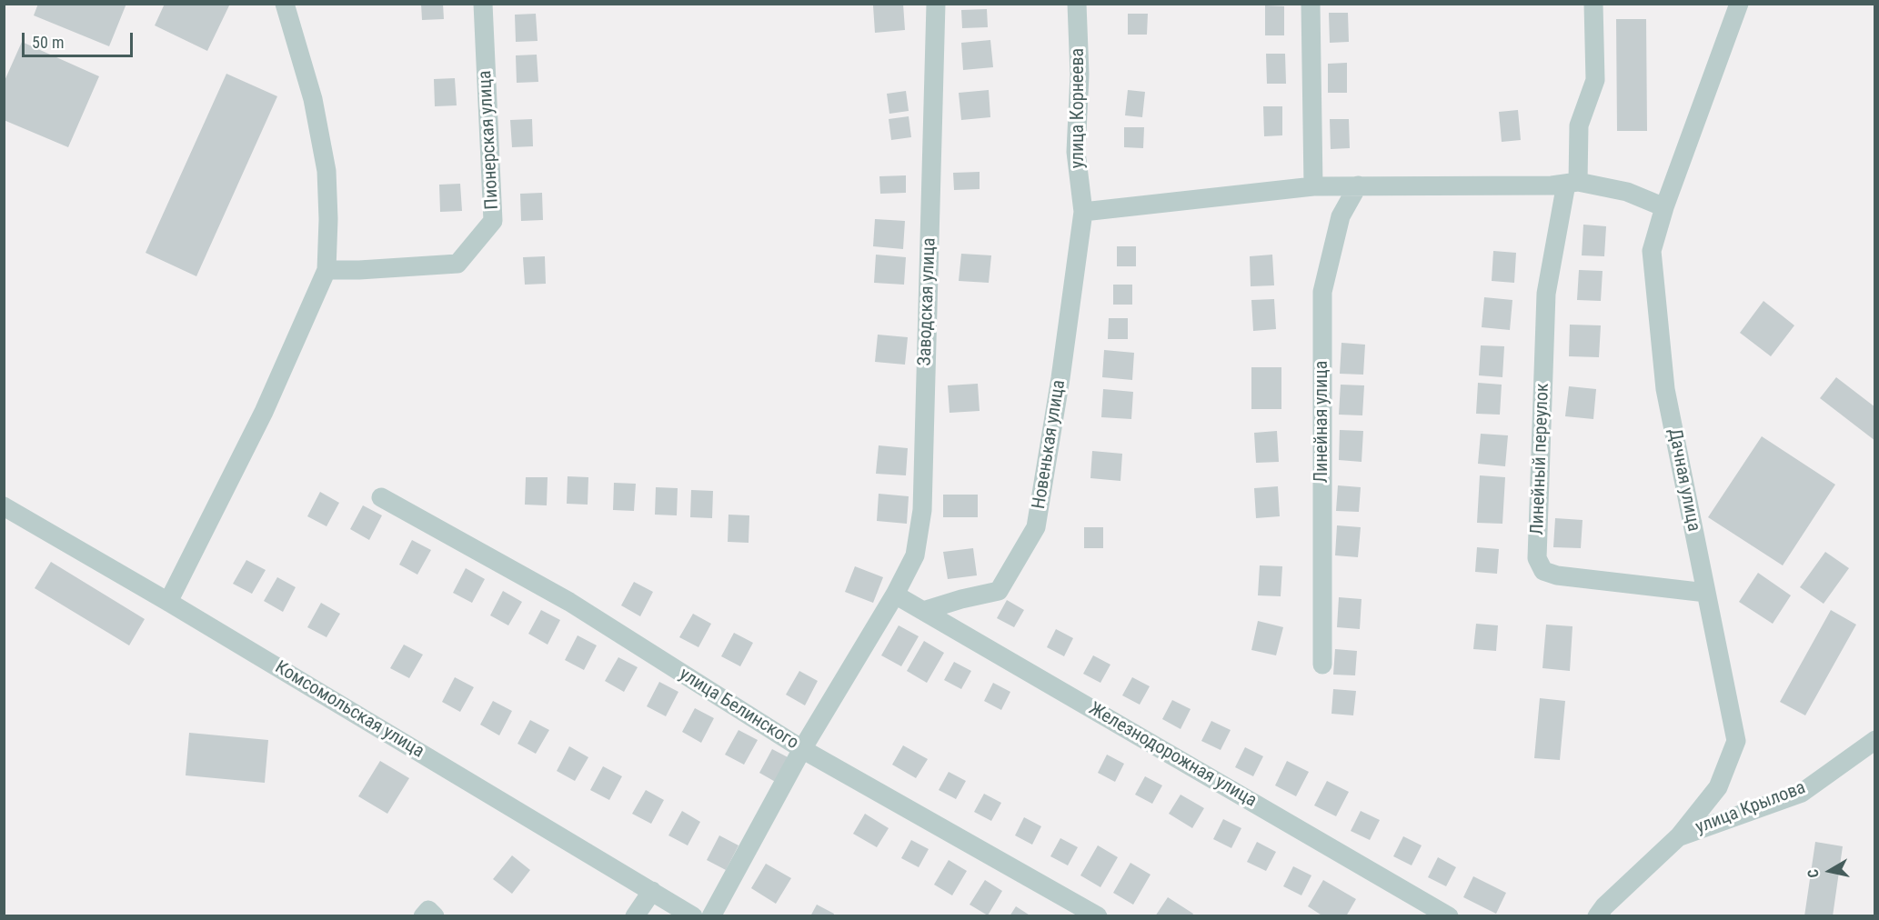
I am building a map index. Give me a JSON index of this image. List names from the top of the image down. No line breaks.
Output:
{"streets":{"street":["улица Корнеева","Пионерская улица","Заводская улица","Линейная улица","Новенькая улица","Линейный переулок","Дачная улица","улица Белинского","Комсомольская улица","Железнодорожная улица","улица Крылова"]},"crossings":[["улица Корнеева","Новенькая улица"],["Заводская улица","улица Белинского"],["Заводская улица","Железнодорожная улица"],["Новенькая улица","Железнодорожная улица"],["Линейный переулок","Дачная улица"],["Дачная улица","улица Крылова"]],"scale_bar":"50 m","north":"left"}
